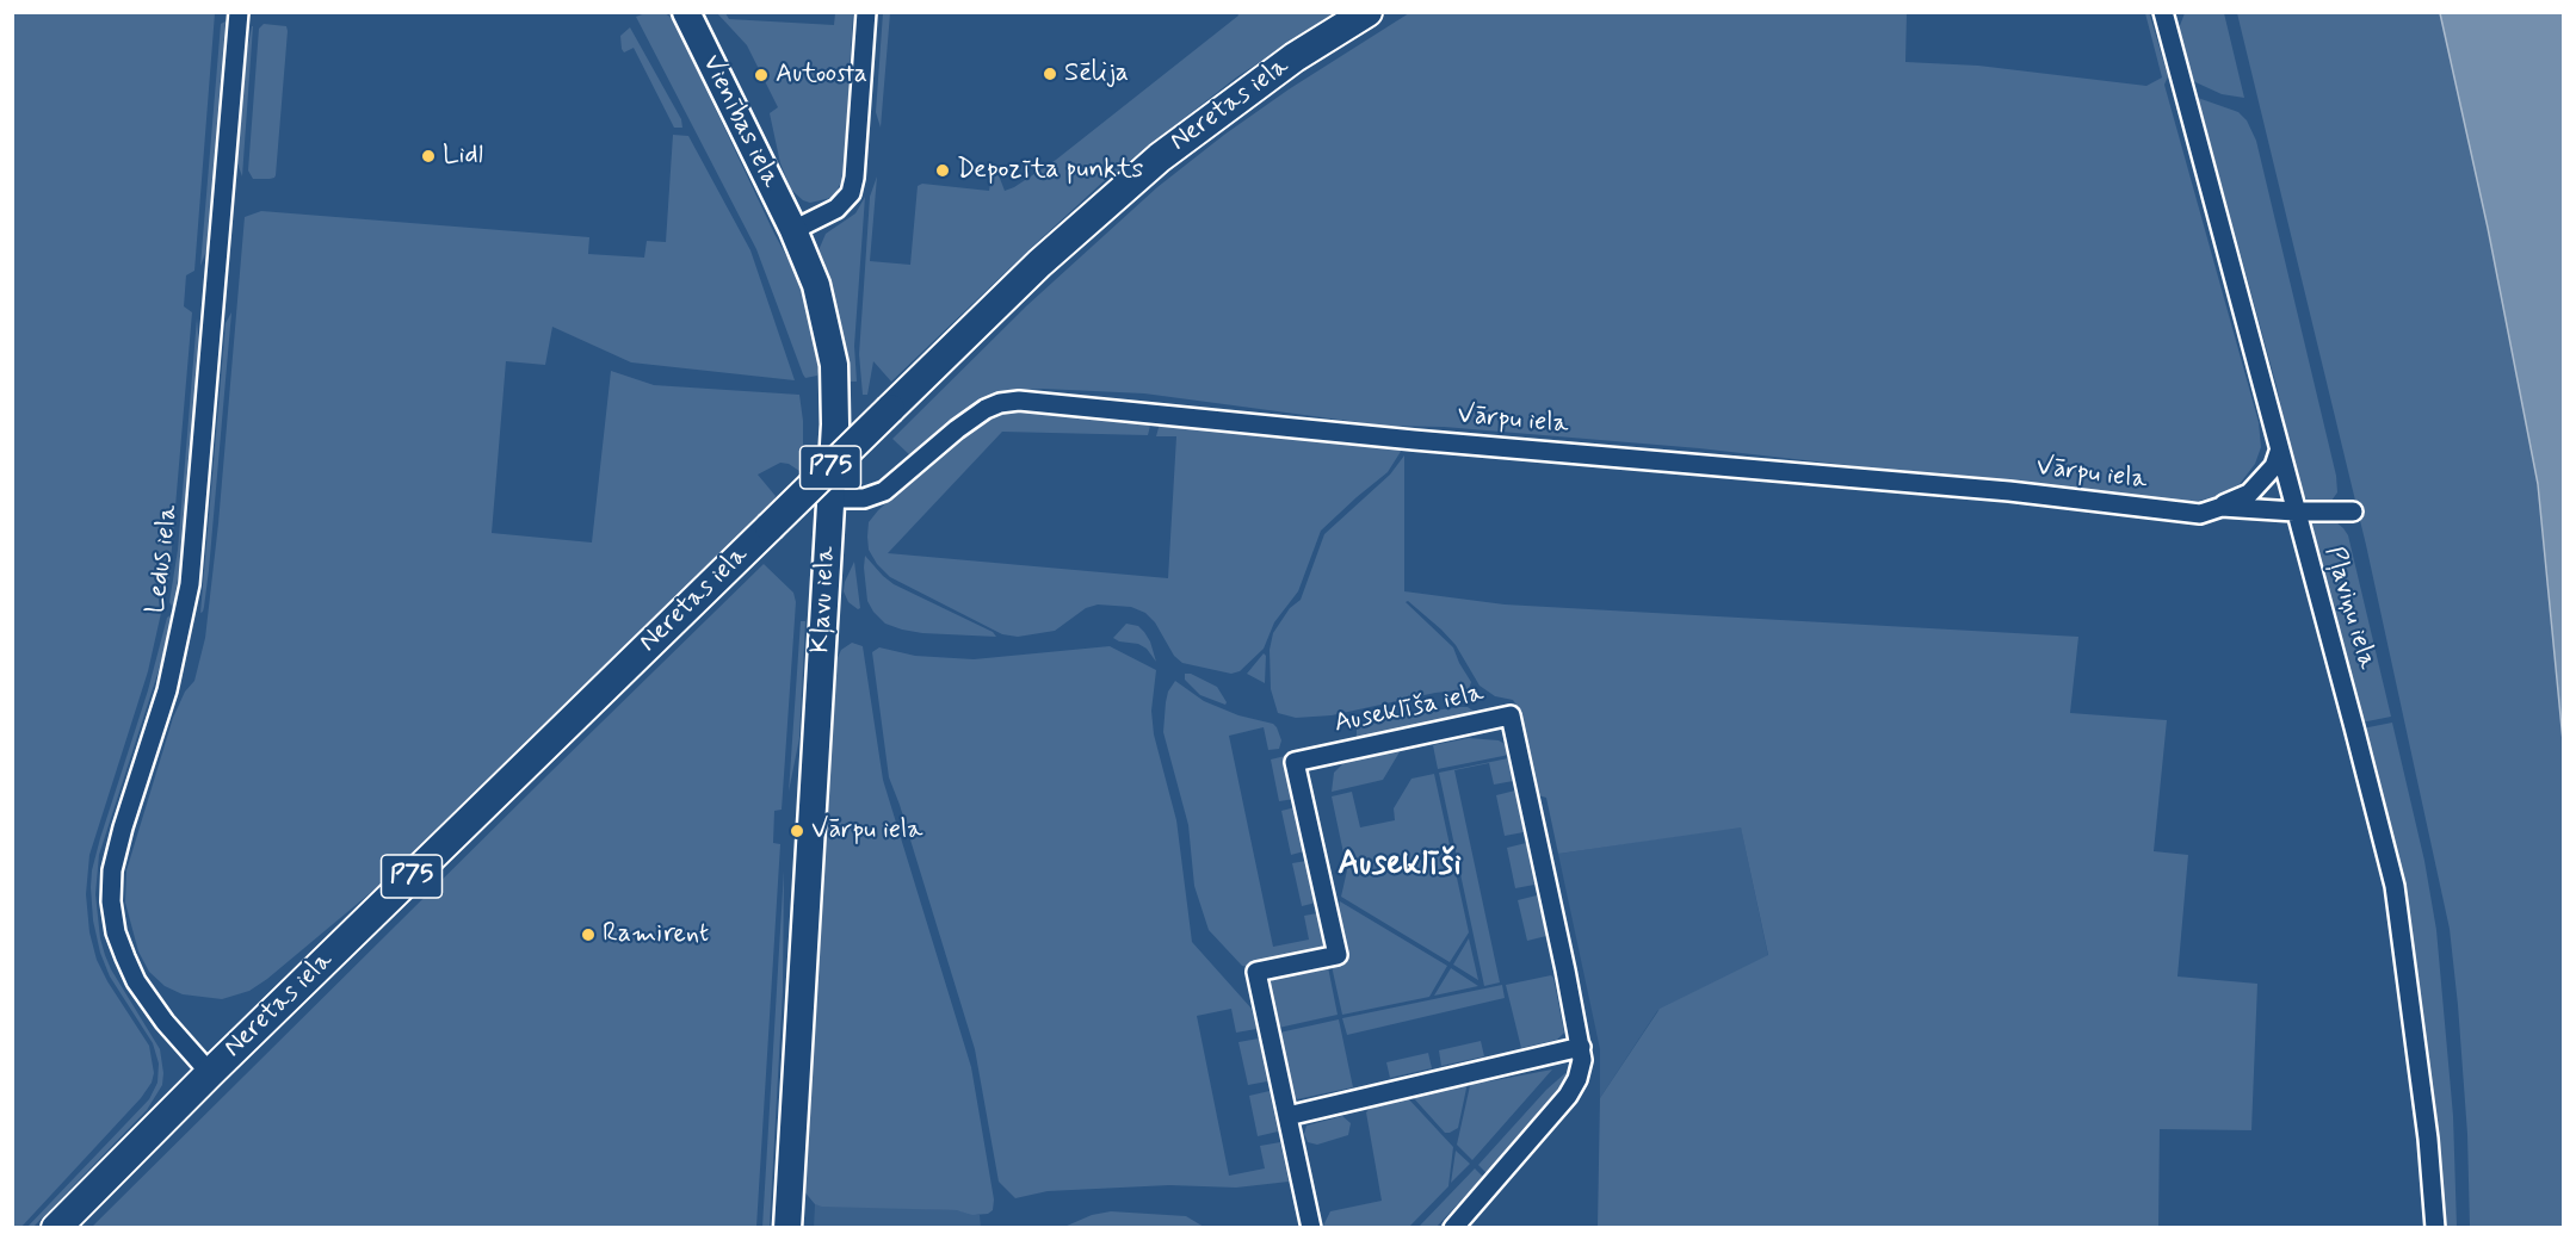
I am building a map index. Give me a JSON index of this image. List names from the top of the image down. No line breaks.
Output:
{"streets":{"main road":["Neretas iela","P75"],"street":["Vienības iela","Vārpu iela","Ledus iela","Kļavu iela","Pļaviņu iela","Auseklīša iela"]},"crossings":[["Neretas iela","Ledus iela"],["Vienības iela","Kļavu iela"],["Vārpu iela","Kļavu iela"],["Vārpu iela","Pļaviņu iela"]],"districts":["Auseklīši"],"places":["Sēlija","Autoosta","Lidl","Depozīta punkts","Vārpu iela","Ramirent"]}
